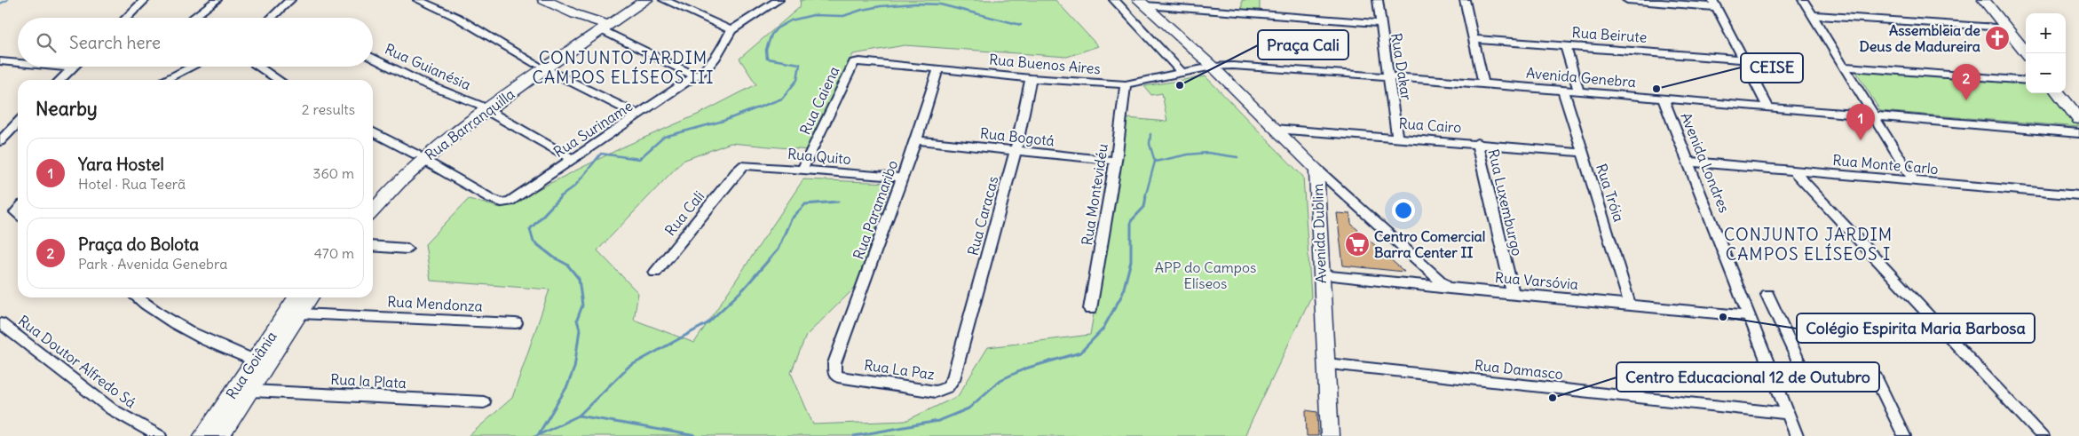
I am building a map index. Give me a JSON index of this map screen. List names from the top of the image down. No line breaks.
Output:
{"streets":{"street":["Rua Beirute","Rua Buenos Aires","Rua Guianésia","Rua Dakar","Avenida Genebra","Rua Caiena","Rua Barranquilla","Rua Cairo","Rua Suriname","Rua Bogotá","Rua Quito","Avenida Londres","Rua Monte Carlo","Rua Tróia","Rua Montevidéu","Rua Luxemburgo","Rua Paramaribo","Rua Cali","Rua Caracas","Avenida Dublim","Rua Varsóvia","Rua Mendonza","Rua Doutor Alfredo Sá","Rua Goiânia","Rua La Paz","Rua Damasco","Rua la Plata"]},"crossings":[["Rua Buenos Aires","Avenida Genebra"],["Rua Buenos Aires","Rua Caiena"],["Rua Buenos Aires","Rua Montevidéu"],["Rua Buenos Aires","Rua Paramaribo"],["Rua Buenos Aires","Rua Caracas"],["Rua Buenos Aires","Avenida Dublim"],["Rua Guianésia","Rua Barranquilla"],["Rua Guianésia","Rua Suriname"],["Rua Dakar","Avenida Genebra"],["Rua Dakar","Rua Cairo"],["Avenida Genebra","Avenida Londres"],["Avenida Genebra","Rua Tróia"],["Avenida Genebra","Avenida Dublim"],["Rua Caiena","Rua Quito"],["Rua Barranquilla","Rua Suriname"],["Rua Cairo","Rua Tróia"],["Rua Cairo","Rua Luxemburgo"],["Rua Cairo","Avenida Dublim"],["Rua Bogotá","Rua Montevidéu"],["Rua Bogotá","Rua Paramaribo"],["Rua Bogotá","Rua Caracas"],["Rua Quito","Rua Paramaribo"],["Rua Quito","Rua Cali"],["Avenida Londres","Rua Monte Carlo"],["Avenida Londres","Rua Varsóvia"],["Avenida Londres","Rua Damasco"],["Rua Tróia","Rua Varsóvia"],["Rua Luxemburgo","Rua Varsóvia"],["Rua Paramaribo","Rua La Paz"],["Rua Caracas","Rua La Paz"],["Avenida Dublim","Rua Varsóvia"],["Avenida Dublim","Rua Damasco"]],"districts":["CONJUNTO JARDIM CAMPOS ELÍSEOS III","CONJUNTO JARDIM CAMPOS ELÍSEOS I"],"parks":["APP do Campos Elíseos"],"places":{"church":["Assembleia de Deus de Madureira"],"other":["Praça Cali","CEISE","Colégio Espirita Maria Barbosa","Centro Educacional 12 de Outubro"],"supermarket":["Centro Comercial Barra Center II"]},"page":{"map_buttons":["+","−"],"search":"Search here","pins":["2","1"],"heading":["Nearby","2 results"],"list":[{"mark":"1","name":"Yara Hostel","note":"Hotel · Rua Teerã","value":"360 m"},{"mark":"2","name":"Praça do Bolota","note":"Park · Avenida Genebra","value":"470 m"}]}}
